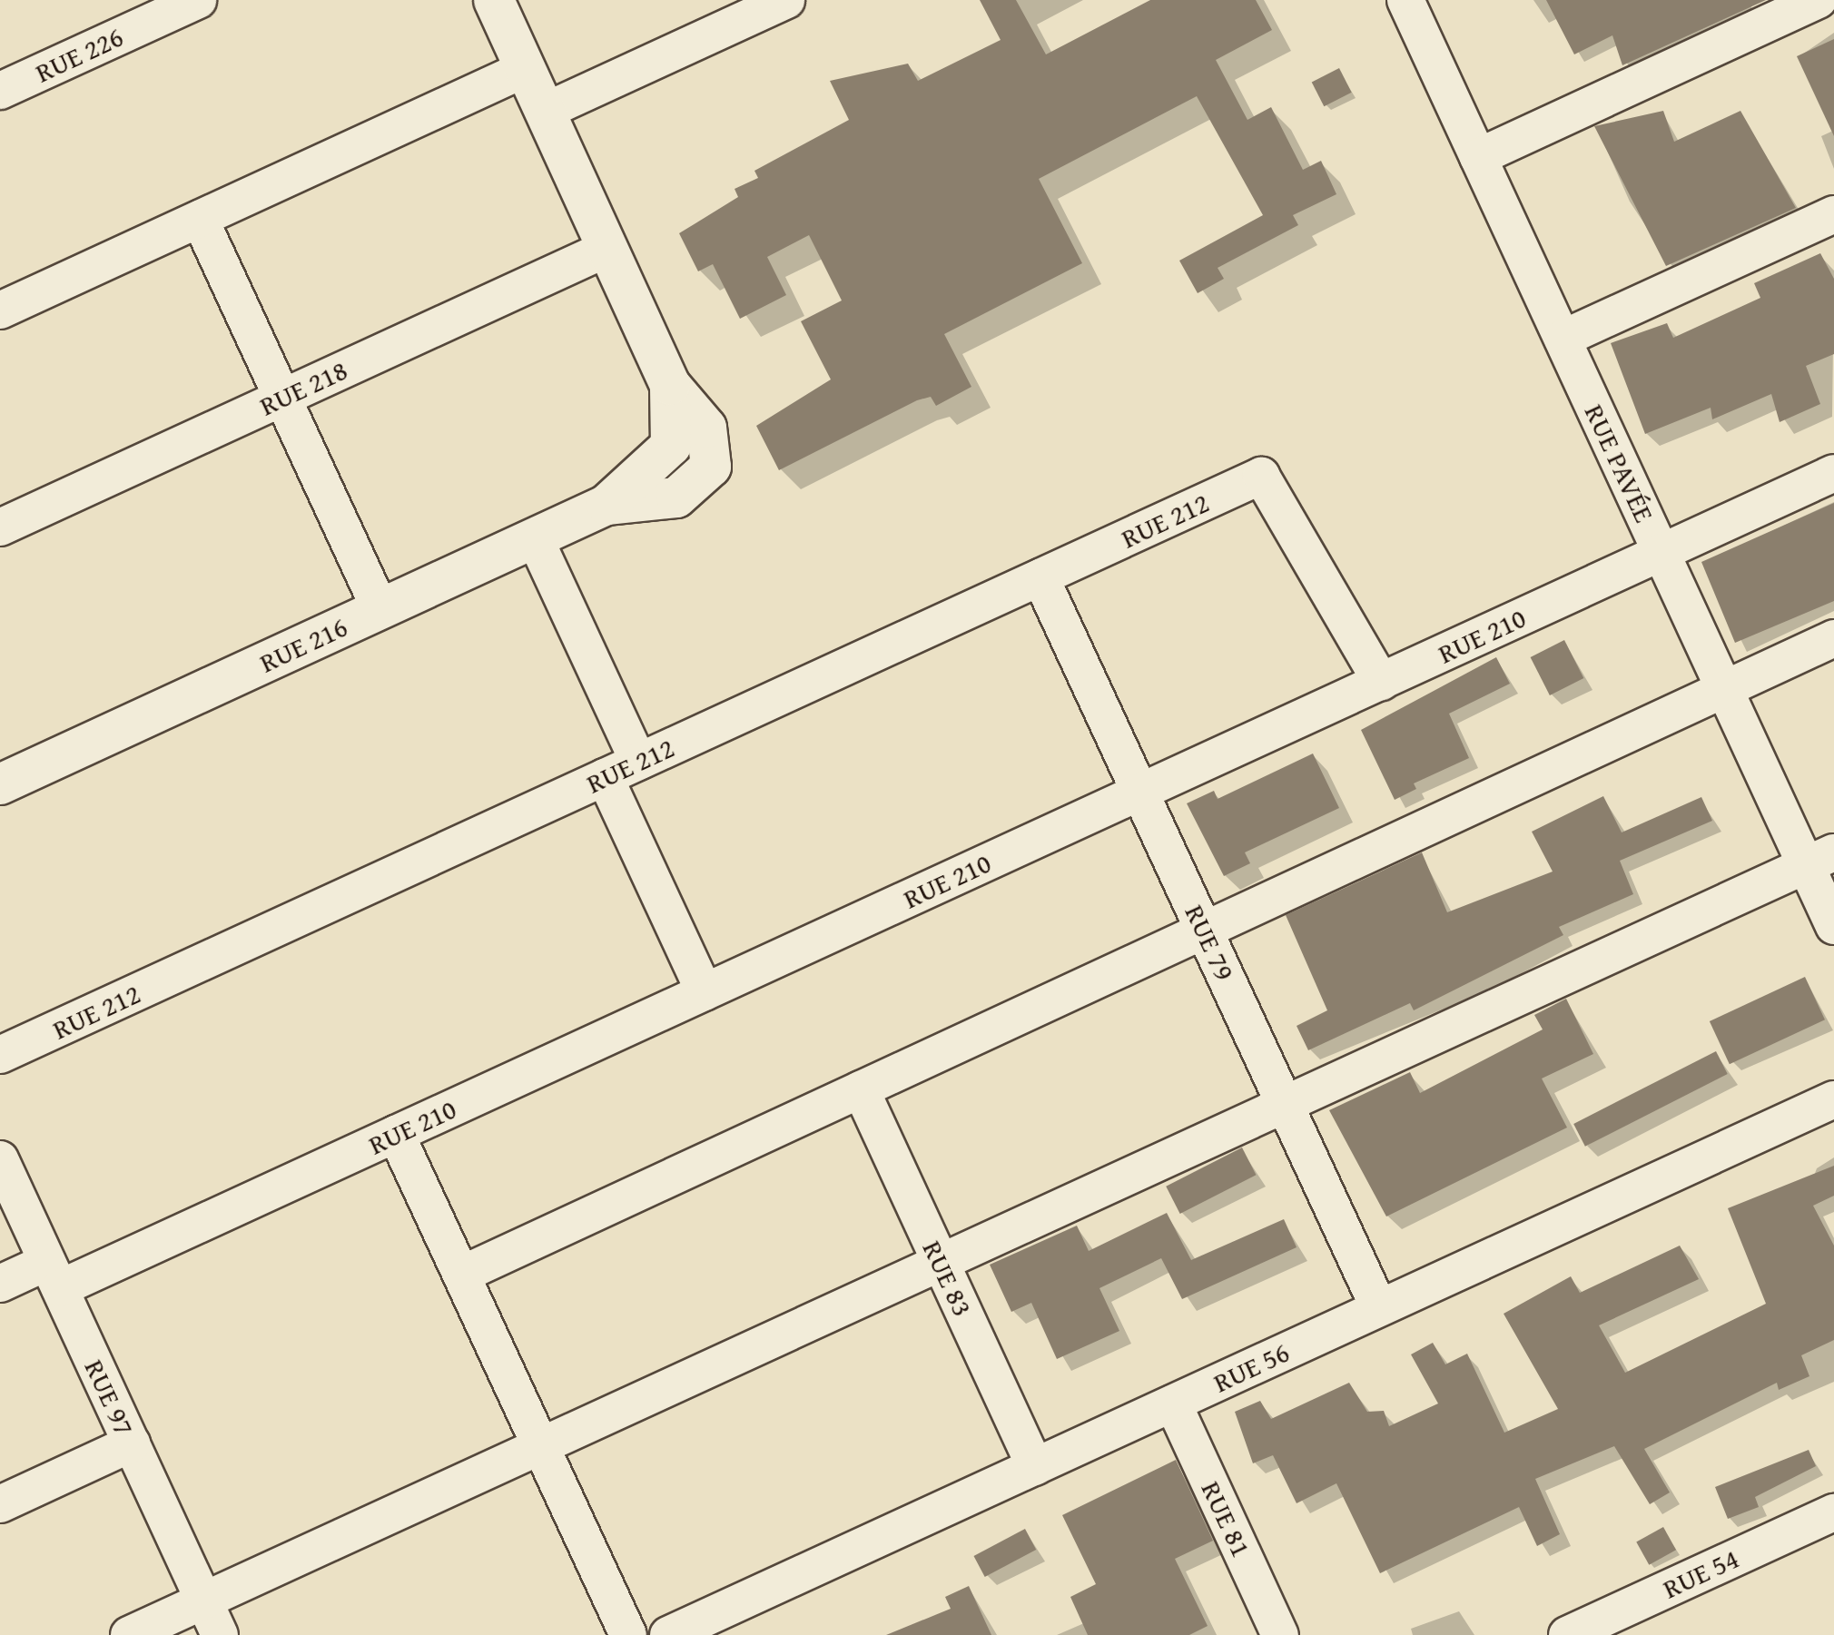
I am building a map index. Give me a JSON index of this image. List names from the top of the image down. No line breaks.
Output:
{"streets":{"street":["RUE 226","RUE 218","RUE PAVÉE","RUE 212","RUE 210","RUE 216","RUE 79","RUE 83","RUE 56","RUE 97","RUE 81","RUE 54"]},"crossings":[["RUE 218","RUE 216"],["RUE PAVÉE","RUE 210"],["RUE 212","RUE 210"],["RUE 212","RUE 79"],["RUE 210","RUE 79"],["RUE 210","RUE 97"],["RUE 79","RUE 56"],["RUE 83","RUE 56"],["RUE 56","RUE 81"]]}
